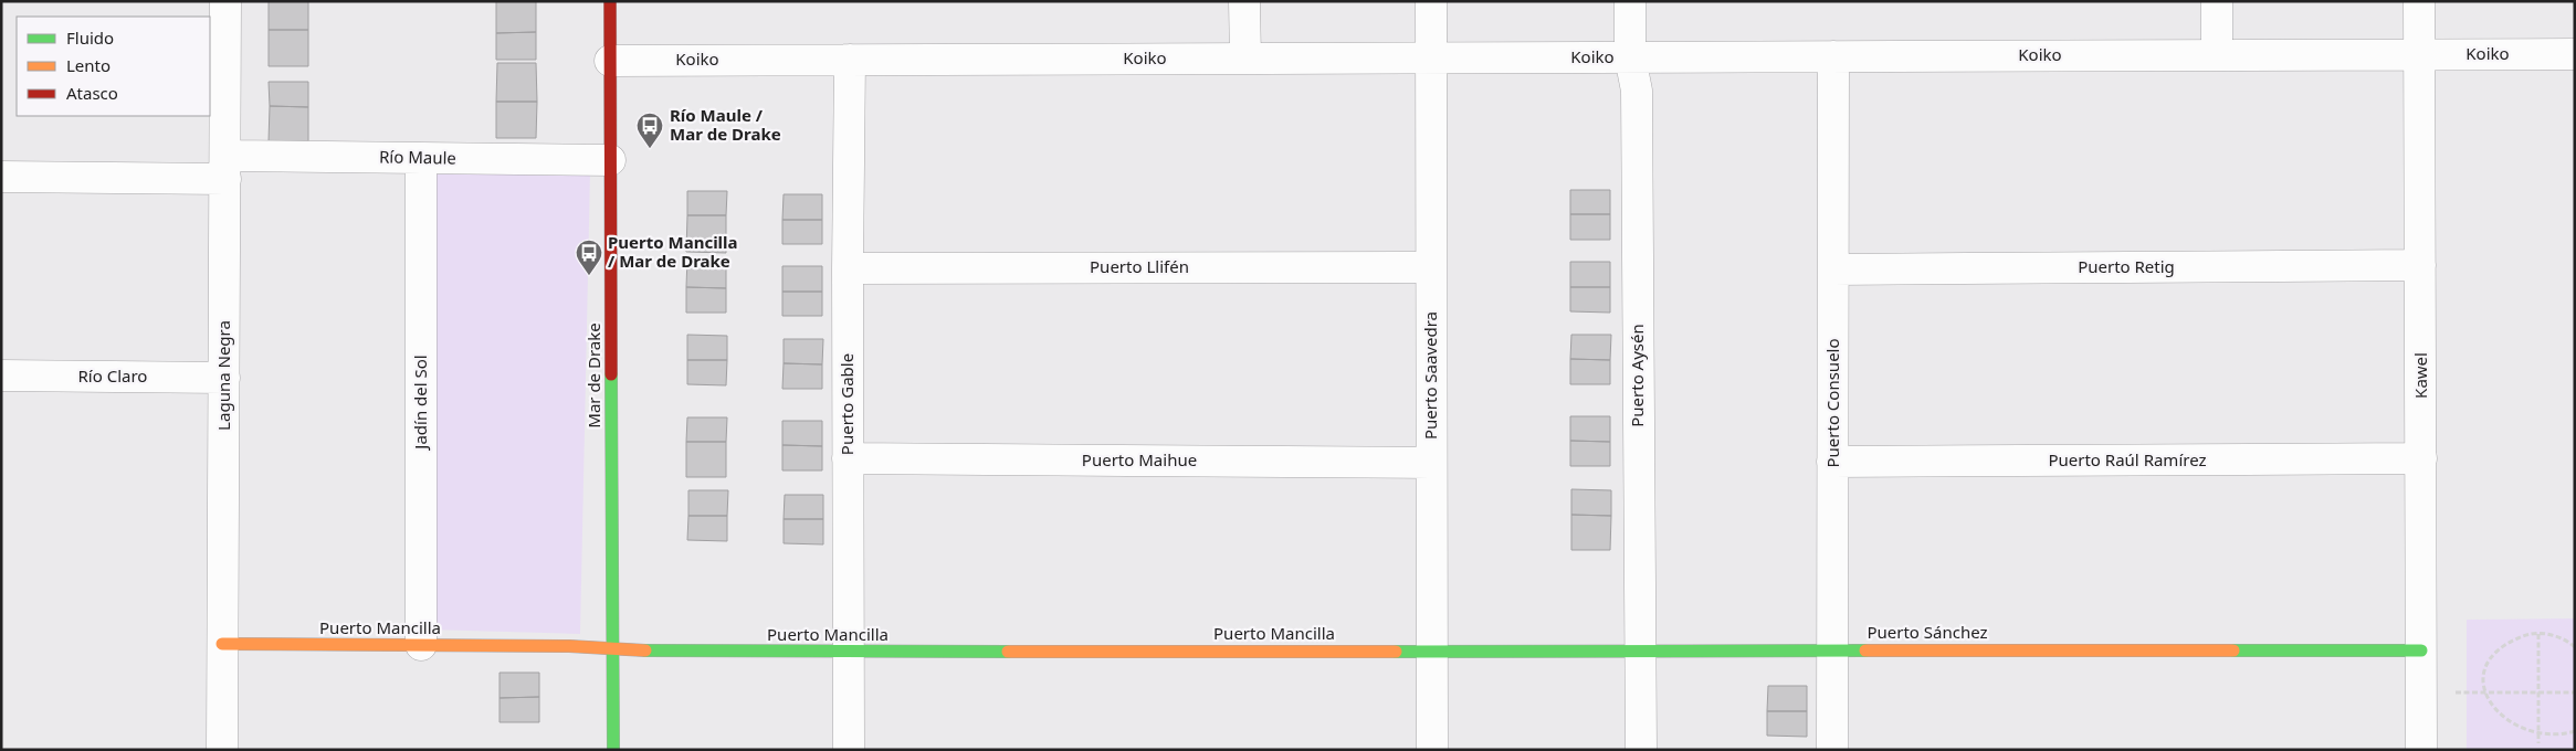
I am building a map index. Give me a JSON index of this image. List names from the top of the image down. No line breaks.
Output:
{"streets":{"street":["Koiko","Río Maule","Puerto Llifén","Puerto Retig","Laguna Negra","Mar de Drake","Puerto Saavedra","Puerto Aysén","Kawel","Río Claro","Jadín del Sol","Puerto Consuelo","Puerto Gable","Puerto Maihue","Puerto Raúl Ramírez","Puerto Mancilla","Puerto Sánchez"]},"crossings":[["Koiko","Mar de Drake"],["Koiko","Puerto Saavedra"],["Koiko","Puerto Aysén"],["Koiko","Kawel"],["Koiko","Puerto Consuelo"],["Koiko","Puerto Gable"],["Río Maule","Laguna Negra"],["Río Maule","Mar de Drake"],["Río Maule","Jadín del Sol"],["Puerto Llifén","Puerto Saavedra"],["Puerto Llifén","Puerto Gable"],["Puerto Retig","Kawel"],["Puerto Retig","Puerto Consuelo"],["Laguna Negra","Río Claro"],["Laguna Negra","Puerto Mancilla"],["Mar de Drake","Puerto Mancilla"],["Puerto Saavedra","Puerto Maihue"],["Puerto Saavedra","Puerto Mancilla"],["Puerto Saavedra","Puerto Sánchez"],["Puerto Aysén","Puerto Sánchez"],["Kawel","Puerto Raúl Ramírez"],["Kawel","Puerto Sánchez"],["Jadín del Sol","Puerto Mancilla"],["Puerto Consuelo","Puerto Raúl Ramírez"],["Puerto Consuelo","Puerto Sánchez"],["Puerto Gable","Puerto Maihue"],["Puerto Gable","Puerto Mancilla"],["Puerto Mancilla","Puerto Sánchez"]],"places":{"bus stop":["Río Maule / Mar de Drake","Puerto Mancilla / Mar de Drake"]},"legend":["Fluido","Lento","Atasco"]}
